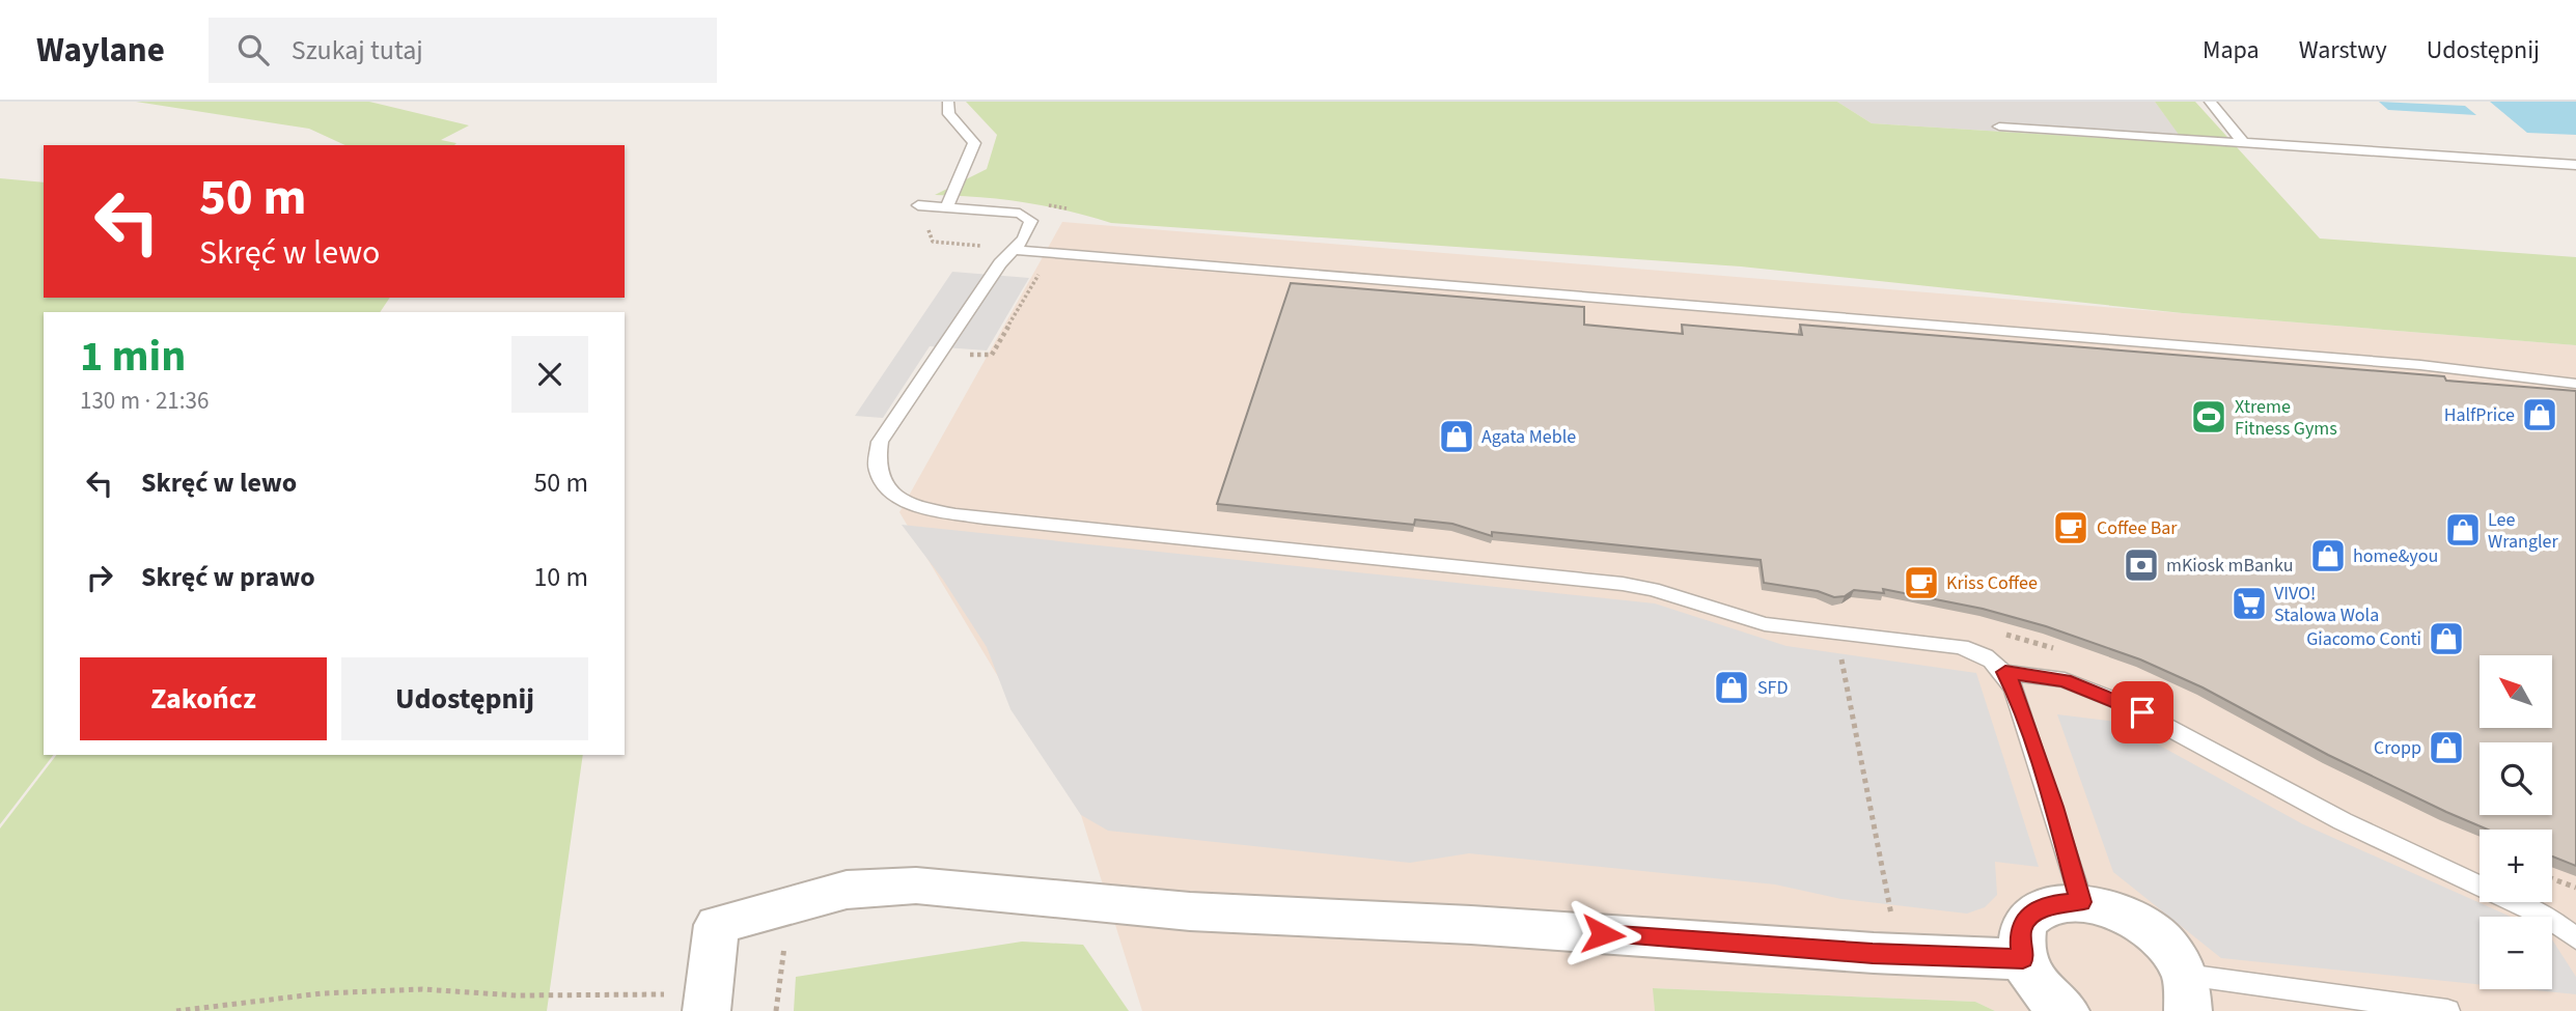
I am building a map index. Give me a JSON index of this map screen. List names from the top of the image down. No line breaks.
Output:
{"places":{"shop":["HalfPrice","Agata Meble","Lee Wrangler","home&you","Giacomo Conti","SFD","Cropp"],"sports":["Xtreme Fitness Gyms"],"cafe":["Coffee Bar","Kriss Coffee"],"bank":["mKiosk mBanku"],"supermarket":["VIVO! Stalowa Wola"]},"north":"top left","page":{"header":"Waylane","search":"Szukaj tutaj","nav":["Mapa","Warstwy","Udostępnij"],"turn":["50 m","Skręć w lewo"],"heading":["1 min","130 m · 21:36"],"list":[{"name":"Skręć w lewo","value":"50 m"},{"name":"Skręć w prawo","value":"10 m"}],"buttons":["Zakończ","Udostępnij"],"map_buttons":["+","−"]}}
